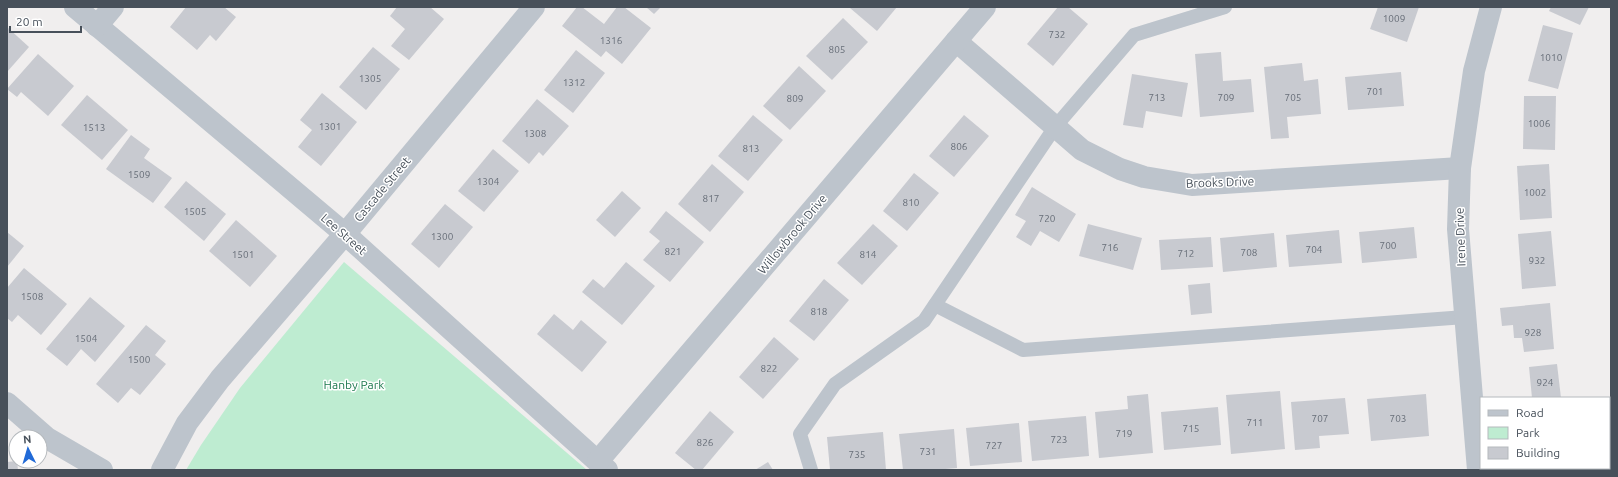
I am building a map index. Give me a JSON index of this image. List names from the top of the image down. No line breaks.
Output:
{"streets":{"street":["Brooks Drive","Cascade Street","Lee Street","Willowbrook Drive","Irene Drive"]},"crossings":[["Brooks Drive","Willowbrook Drive"],["Brooks Drive","Irene Drive"],["Cascade Street","Lee Street"],["Lee Street","Willowbrook Drive"]],"parks":["Hanby Park"],"house_numbers":["1009","732","1316","805","1010","1305","1312","701","713","709","705","809","1006","1301","1513","1308","806","813","1509","1304","1002","817","810","1505","720","1300","700","716","704","821","708","712","1501","814","932","1508","818","928","1504","1500","822","924","707","703","711","715","719","723","826","727","731","735"],"legend":["Road","Park","Building"],"scale_bar":"20 m","north":"top"}
